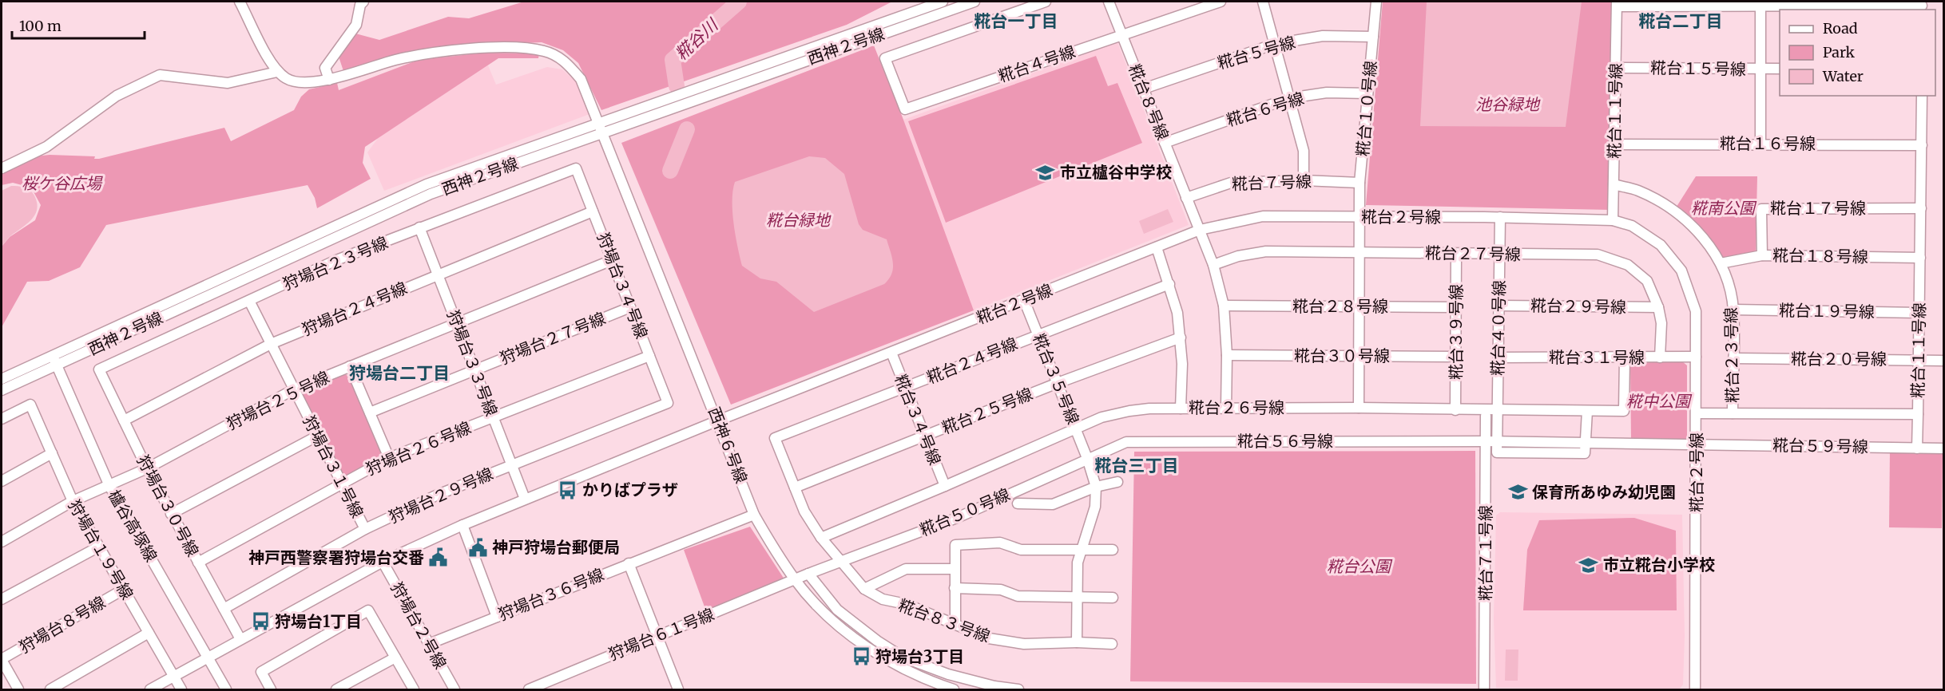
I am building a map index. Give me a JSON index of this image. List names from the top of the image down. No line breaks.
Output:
{"streets":{"street":["西神２号線","糀台５号線","糀台４号線","糀台１５号線","糀台８号線","糀台１０号線","糀台６号線","糀台１１号線","糀台１６号線","糀台７号線","糀台１７号線","糀台２号線","糀台２７号線","糀台１８号線","狩場台２３号線","狩場台３４号線","糀台２８号線","糀台２９号線","狩場台２４号線","糀台１９号線","糀台４０号線","糀台３９号線","狩場台２７号線","糀台２３号線","糀台３０号線","糀台３１号線","糀台２０号線","糀台２４号線","狩場台３３号線","糀台３５号線","狩場台２５号線","糀台２６号線","糀台２５号線","糀台３４号線","糀台５６号線","西神６号線","糀台５９号線","狩場台２６号線","狩場台３１号線","狩場台２９号線","狩場台３０号線","糀台５０号線","櫨谷高塚線","狩場台１９号線","糀台７１号線","狩場台３６号線","糀台８３号線","狩場台８号線","狩場台２号線","狩場台６１号線"]},"crossings":[["西神２号線","西神６号線"],["西神２号線","櫨谷高塚線"],["糀台５号線","糀台８号線"],["糀台５号線","糀台１０号線"],["糀台４号線","糀台８号線"],["糀台１５号線","糀台１１号線"],["糀台８号線","糀台６号線"],["糀台８号線","糀台７号線"],["糀台８号線","糀台２号線"],["糀台８号線","糀台２７号線"],["糀台８号線","糀台２８号線"],["糀台８号線","糀台３０号線"],["糀台８号線","糀台２６号線"],["糀台１０号線","糀台６号線"],["糀台１０号線","糀台７号線"],["糀台１０号線","糀台２号線"],["糀台１０号線","糀台２７号線"],["糀台１０号線","糀台２８号線"],["糀台１０号線","糀台３０号線"],["糀台１０号線","糀台２６号線"],["糀台１１号線","糀台１６号線"],["糀台１１号線","糀台１７号線"],["糀台１１号線","糀台２号線"],["糀台１１号線","糀台１８号線"],["糀台１１号線","糀台１９号線"],["糀台１１号線","糀台２３号線"],["糀台１１号線","糀台２０号線"],["糀台１７号線","糀台１８号線"],["糀台２号線","糀台４０号線"],["糀台２号線","糀台３１号線"],["糀台２号線","狩場台３３号線"],["糀台２号線","糀台３５号線"],["糀台２号線","糀台３４号線"],["糀台２号線","西神６号線"],["糀台２号線","糀台５９号線"],["糀台２号線","狩場台３０号線"],["糀台２号線","櫨谷高塚線"],["糀台２号線","狩場台１９号線"],["糀台２号線","狩場台２号線"],["糀台２７号線","糀台２９号線"],["糀台２７号線","糀台４０号線"],["糀台２７号線","糀台３９号線"],["糀台２７号線","糀台３１号線"],["糀台１８号線","糀台２３号線"],["狩場台２３号線","狩場台３４号線"],["狩場台２３号線","狩場台３３号線"],["狩場台２３号線","狩場台３１号線"],["狩場台２３号線","狩場台３０号線"],["狩場台３４号線","狩場台２４号線"],["狩場台３４号線","狩場台２７号線"],["狩場台３４号線","狩場台２５号線"],["狩場台３４号線","狩場台２６号線"],["狩場台３４号線","狩場台２９号線"],["糀台２８号線","糀台３９号線"],["糀台２９号線","糀台４０号線"],["狩場台２４号線","狩場台３３号線"],["狩場台２４号線","狩場台３１号線"],["狩場台２４号線","狩場台３０号線"],["糀台１９号線","糀台２３号線"],["糀台４０号線","糀台３１号線"],["糀台４０号線","糀台２６号線"],["糀台４０号線","糀台５６号線"],["糀台３９号線","糀台３０号線"],["糀台３９号線","糀台２６号線"],["狩場台２７号線","狩場台３３号線"],["糀台２３号線","糀台２０号線"],["糀台３１号線","糀台２６号線"],["糀台２４号線","糀台３５号線"],["糀台２４号線","糀台３４号線"],["糀台２４号線","糀台８３号線"],["狩場台３３号線","狩場台２５号線"],["狩場台３３号線","狩場台２６号線"],["狩場台３３号線","狩場台２９号線"],["糀台３５号線","糀台２６号線"],["糀台３５号線","糀台２５号線"],["糀台３５号線","糀台５６号線"],["糀台３５号線","糀台５０号線"],["狩場台２５号線","狩場台３１号線"],["狩場台２５号線","狩場台３０号線"],["狩場台２５号線","櫨谷高塚線"],["狩場台２５号線","狩場台１９号線"],["糀台２６号線","糀台３４号線"],["糀台２６号線","糀台８３号線"],["糀台２５号線","糀台３４号線"],["糀台２５号線","糀台８３号線"],["糀台５６号線","糀台５０号線"],["糀台５６号線","糀台７１号線"],["西神６号線","狩場台３６号線"],["西神６号線","狩場台６１号線"],["狩場台２６号線","狩場台３１号線"],["狩場台２６号線","狩場台３０号線"],["狩場台３１号線","狩場台２９号線"],["狩場台２９号線","狩場台３０号線"],["糀台５０号線","糀台８３号線"],["糀台５０号線","狩場台６１号線"],["狩場台１９号線","狩場台８号線"],["狩場台３６号線","狩場台２号線"]],"districts":["糀台一丁目","糀台二丁目","狩場台二丁目","糀台三丁目"],"water":["糀谷川"],"parks":["池谷緑地","桜ケ谷広場","糀南公園","糀台緑地","糀中公園","糀台公園"],"places":{"school or university":["市立櫨谷中学校","保育所あゆみ幼児園","市立糀台小学校"],"bus stop":["かりばプラザ","狩場台1丁目","狩場台3丁目"],"public building":["神戸狩場台郵便局","神戸西警察署狩場台交番"]},"legend":["Road","Park","Water"],"scale_bar":"100 m"}
